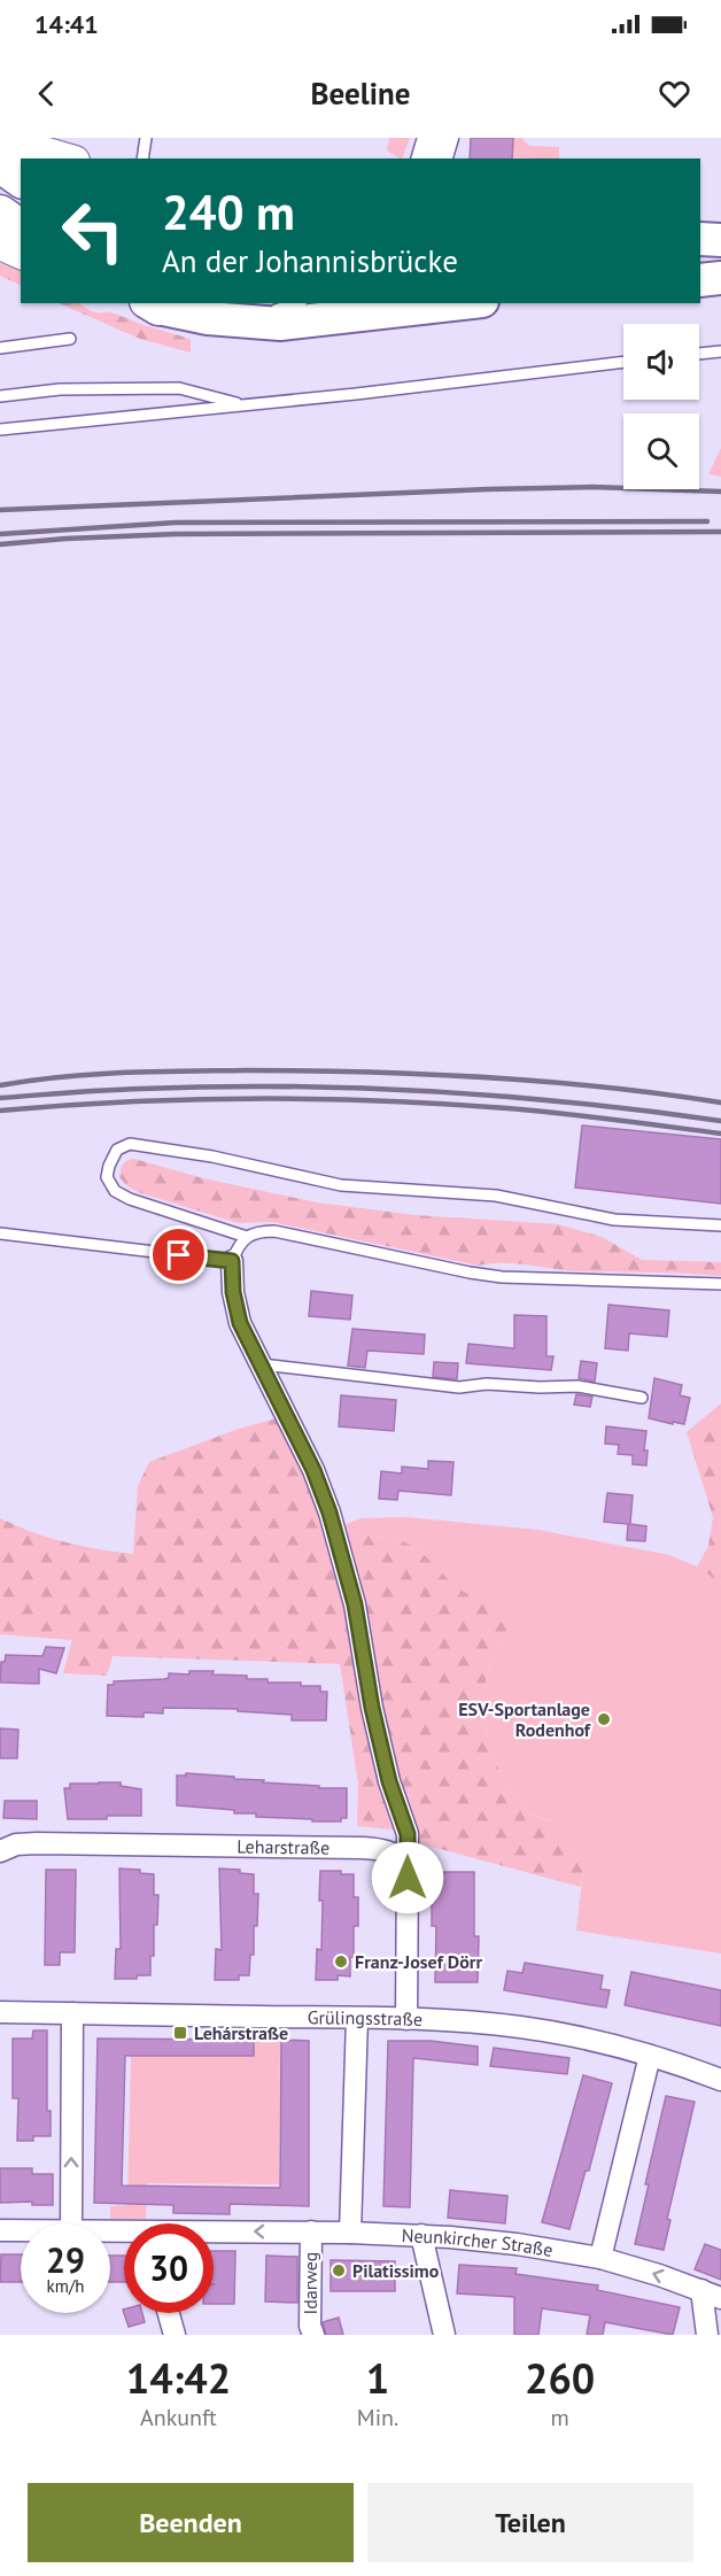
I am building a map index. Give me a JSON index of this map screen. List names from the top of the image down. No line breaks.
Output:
{"streets":{"street":["Leharstraße","Grülingsstraße","Neunkircher Straße","Idarweg"]},"crossings":[["Neunkircher Straße","Idarweg"]],"one_way":["Neunkircher Straße"],"places":{"other":["ESV-Sportanlage Rodenhof","Franz-Josef Dörr","Pilatissimo"],"transit":["Lehárstraße"]},"page":{"status":"14:41","header":"Beeline","turn":["240 m","An der Johannisbrücke"],"speed":"29 km/h","limit":"30","eta":["14:42","Ankunft","1","Min.","260","m"],"buttons":["Beenden","Teilen"]}}
